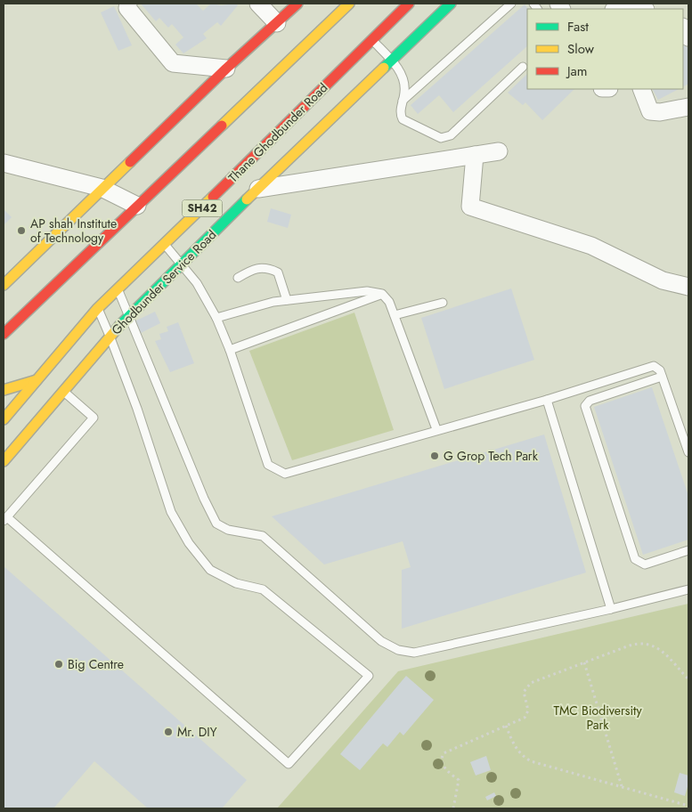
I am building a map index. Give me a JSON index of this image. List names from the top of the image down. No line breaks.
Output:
{"streets":{"main road":["Thane Ghodbunder Road","SH42","Ghodbunder Service Road"]},"parks":["TMC Biodiversity Park"],"places":["AP shah Institute of Technology","G Grop Tech Park","Big Centre","Mr. DIY"],"legend":["Fast","Slow","Jam"]}
